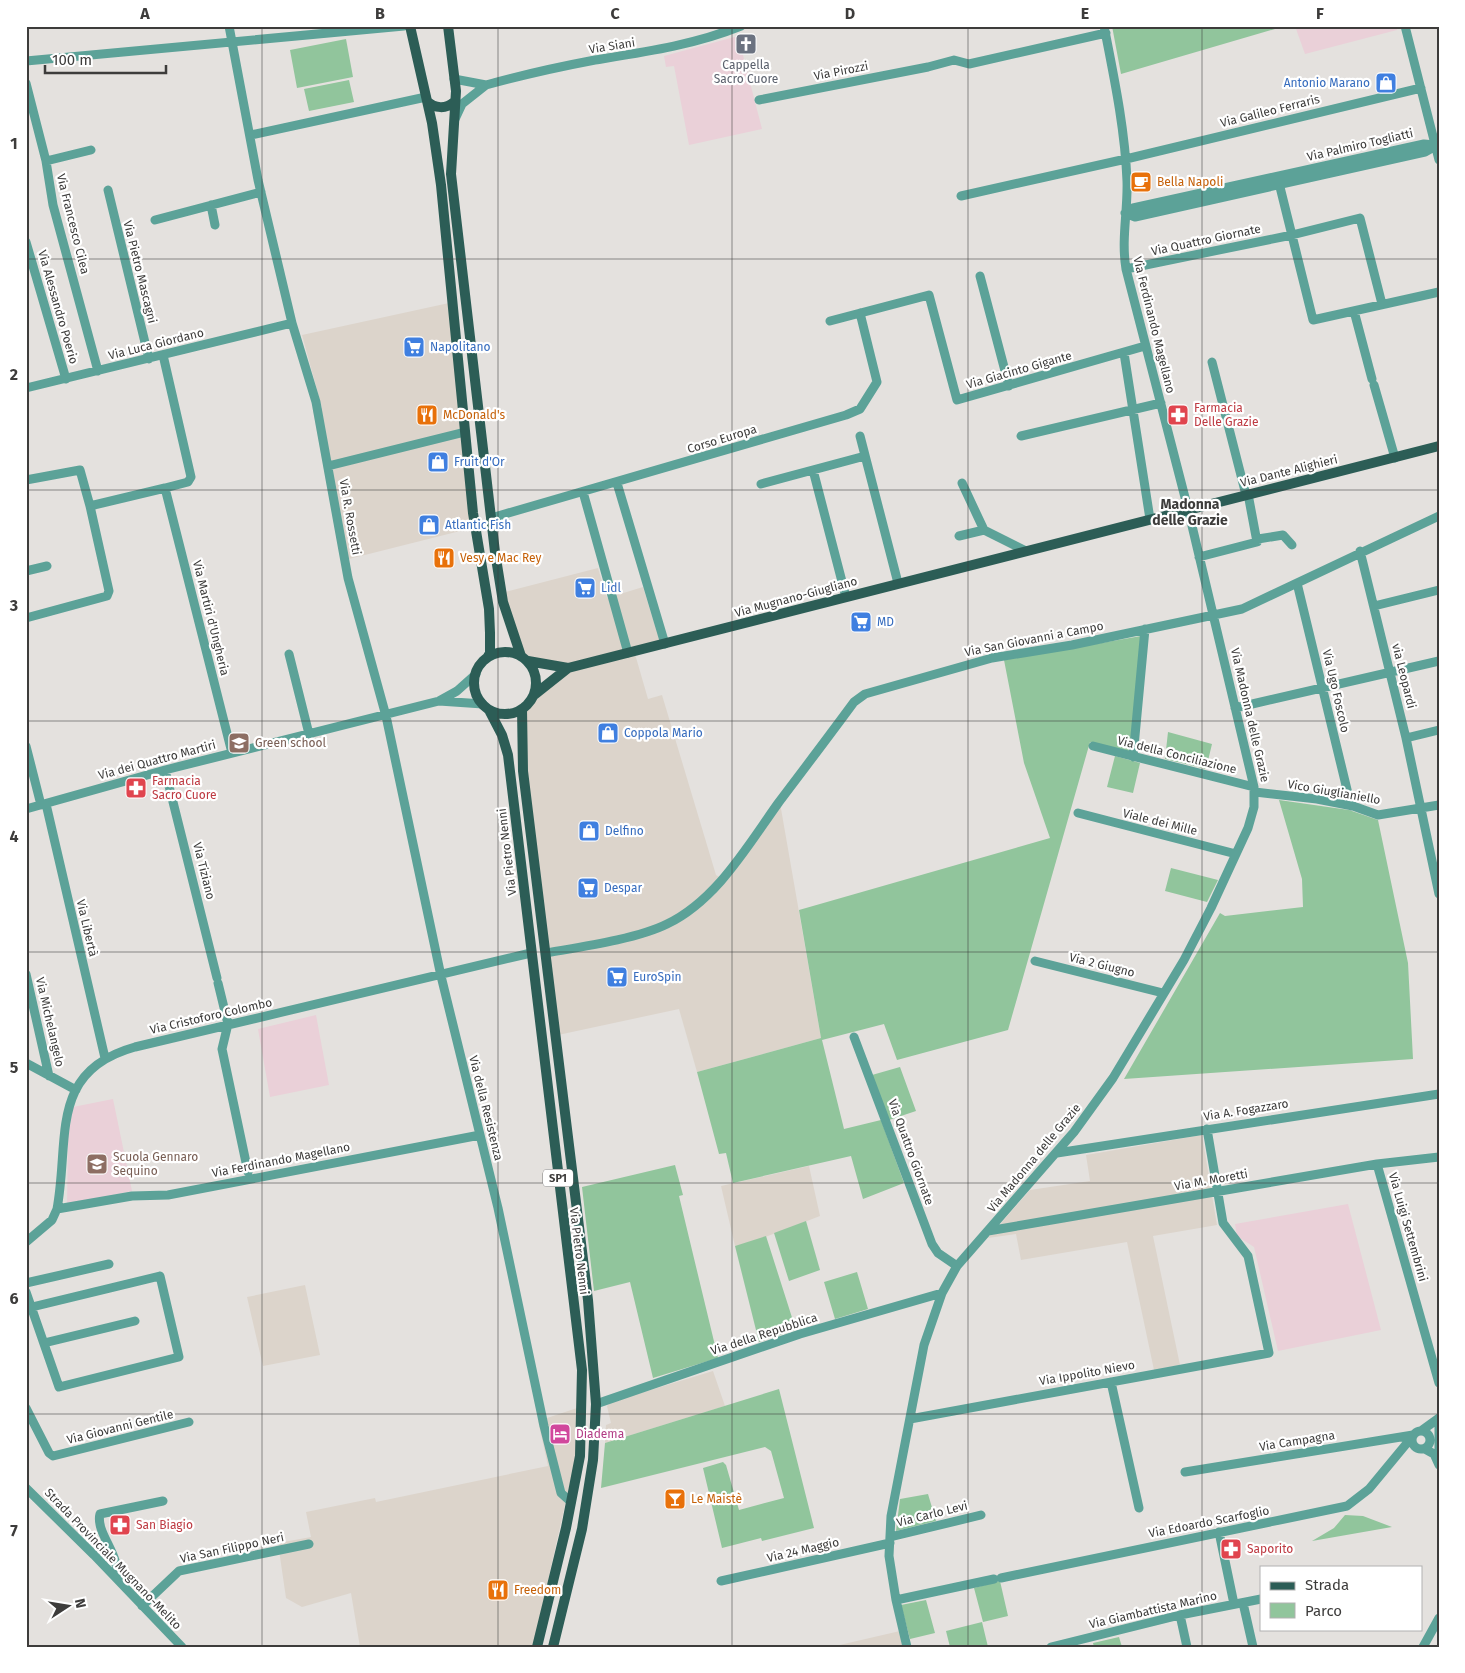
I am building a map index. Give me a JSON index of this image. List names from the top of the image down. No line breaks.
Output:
{"streets":{"main road":["Via Dante Alighieri","Via Mugnano-Giugliano","Via Pietro Nenni","SP1"],"street":["Via Siani","Via Pirozzi","Via Galileo Ferraris","Via Palmiro Togliatti","Via Francesco Cilea","Via Quattro Giornate","Via Pietro Mascagni","Via Alessandro Poerio","Via Ferdinando Magellano","Via Luca Giordano","Via Giacinto Gigante","Corso Europa","Via R. Rossetti","Via Martiri d'Ungheria","Via San Giovanni a Campo","via Leopardi","Via Ugo Foscolo","Via Madonna delle Grazie","Via della Conciliazione","Via dei Quattro Martiri","Vico Giuglianiello","Viale dei Mille","Via Tiziano","Via Libertà","Via 2 Giugno","Via Cristoforo Colombo","Via Michelangelo","Via della Resistenza","Via A. Fogazzaro","Via M. Moretti","Via Luigi Settembrini","Via della Repubblica","Via Ippolito Nievo","Via Giovanni Gentile","Via Campagna","Via Carlo Levi","Via Edoardo Scarfoglio","Via San Filippo Neri","Via 24 Maggio","Strada Provinciale Mugnano-Melito","Via Giambattista Marino"]},"crossings":[["Via Pirozzi","Via Ferdinando Magellano"],["Via Galileo Ferraris","Via Ferdinando Magellano"],["Via Palmiro Togliatti","Via Ferdinando Magellano"],["Via Francesco Cilea","Via Luca Giordano"],["Via Quattro Giornate","Via Ferdinando Magellano"],["Via Quattro Giornate","Via Madonna delle Grazie"],["Via Pietro Mascagni","Via Luca Giordano"],["Via Alessandro Poerio","Via Luca Giordano"],["Via Ferdinando Magellano","Via Giacinto Gigante"],["Via Ferdinando Magellano","Via Dante Alighieri"],["Via Ferdinando Magellano","Via Madonna delle Grazie"],["Via Ferdinando Magellano","Via Cristoforo Colombo"],["Via Ferdinando Magellano","Via della Resistenza"],["Via Luca Giordano","Via R. Rossetti"],["Via Giacinto Gigante","Corso Europa"],["Via Dante Alighieri","Via Mugnano-Giugliano"],["Via Dante Alighieri","Via Madonna delle Grazie"],["Via R. Rossetti","Via dei Quattro Martiri"],["Via R. Rossetti","Via della Resistenza"],["Via Mugnano-Giugliano","Via dei Quattro Martiri"],["Via Mugnano-Giugliano","Via Pietro Nenni"],["Via Martiri d'Ungheria","Via dei Quattro Martiri"],["Via San Giovanni a Campo","via Leopardi"],["Via San Giovanni a Campo","Via Ugo Foscolo"],["Via San Giovanni a Campo","Via Madonna delle Grazie"],["Via San Giovanni a Campo","Via Pietro Nenni"],["via Leopardi","Vico Giuglianiello"],["Via Ugo Foscolo","Vico Giuglianiello"],["Via Madonna delle Grazie","Via della Conciliazione"],["Via Madonna delle Grazie","Vico Giuglianiello"],["Via Madonna delle Grazie","Viale dei Mille"],["Via Madonna delle Grazie","Via 2 Giugno"],["Via Madonna delle Grazie","Via A. Fogazzaro"],["Via Madonna delle Grazie","Via M. Moretti"],["Via Madonna delle Grazie","Via della Repubblica"],["Via Madonna delle Grazie","Via Ippolito Nievo"],["Via Madonna delle Grazie","Via Carlo Levi"],["Via Madonna delle Grazie","Via Edoardo Scarfoglio"],["Via Madonna delle Grazie","Via 24 Maggio"],["Via della Conciliazione","Vico Giuglianiello"],["Via dei Quattro Martiri","Via Pietro Nenni"],["Via dei Quattro Martiri","Via Tiziano"],["Via dei Quattro Martiri","Via Libertà"],["Via dei Quattro Martiri","Via della Resistenza"],["Via Pietro Nenni","Via Cristoforo Colombo"],["Via Pietro Nenni","Via della Resistenza"],["Via Pietro Nenni","Via della Repubblica"],["Via Tiziano","Via Cristoforo Colombo"],["Via Libertà","Via Cristoforo Colombo"],["Via Cristoforo Colombo","Via della Resistenza"],["Via M. Moretti","Via Luigi Settembrini"],["Via M. Moretti","Via Ippolito Nievo"],["Via Campagna","Via Edoardo Scarfoglio"],["Via Carlo Levi","Via 24 Maggio"],["Via San Filippo Neri","Strada Provinciale Mugnano-Melito"]],"districts":["Madonna delle Grazie"],"places":{"church":["Cappella Sacro Cuore"],"shop":["Antonio Marano","Fruit d'Or","Atlantic Fish","Coppola Mario","Delfino"],"cafe":["Bella Napoli"],"supermarket":["Napolitano","Lidl","MD","Despar","EuroSpin"],"restaurant":["McDonald's","Vesy e Mac Rey","Freedom"],"pharmacy":["Farmacia Delle Grazie","Farmacia Sacro Cuore","San Biagio","Saporito"],"school or university":["Green school","Scuola Gennaro Sequino"],"hotel":["Diadema"],"bar":["Le Maistè"]},"legend":["Strada","Parco"],"scale_bar":"100 m","north":"right","grid":{"columns":["A","B","C","D","E","F"],"rows":["1","2","3","4","5","6","7"]}}
